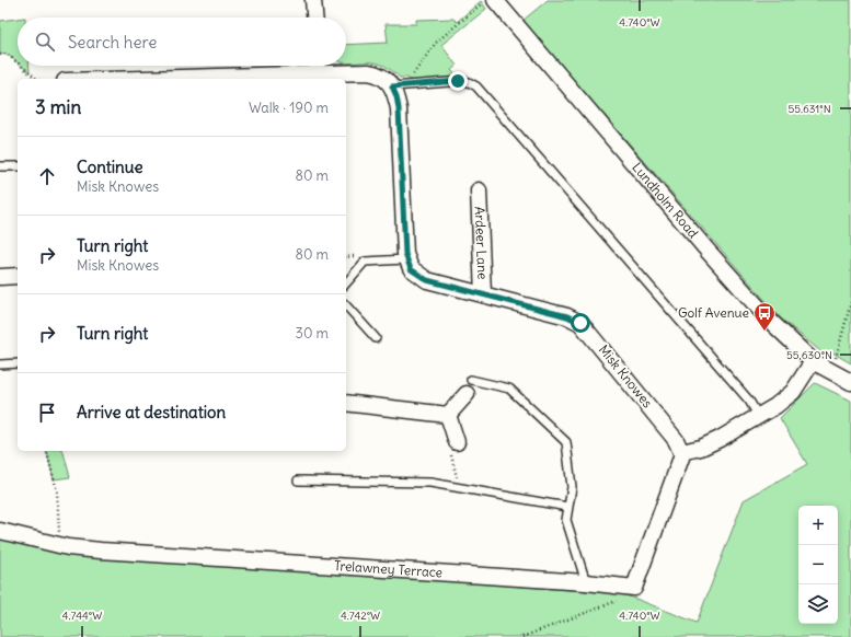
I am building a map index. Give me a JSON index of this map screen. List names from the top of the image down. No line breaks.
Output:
{"streets":{"street":["Lundholm Road","Ardeer Lane","Misk Knowes","Trelawney Terrace"]},"crossings":[["Ardeer Lane","Misk Knowes"]],"places":{"bus stop":["Golf Avenue"]},"page":{"search":"Search here","heading":["3 min","Walk · 190 m"],"list":[["Continue","Misk Knowes","80 m"],["Turn right","Misk Knowes","80 m"],["Turn right","30 m"],"Arrive at destination"],"map_buttons":["+","−"]},"coordinates":["4.740°W","55.631°N","55.630°N","4.744°W","4.742°W"]}
